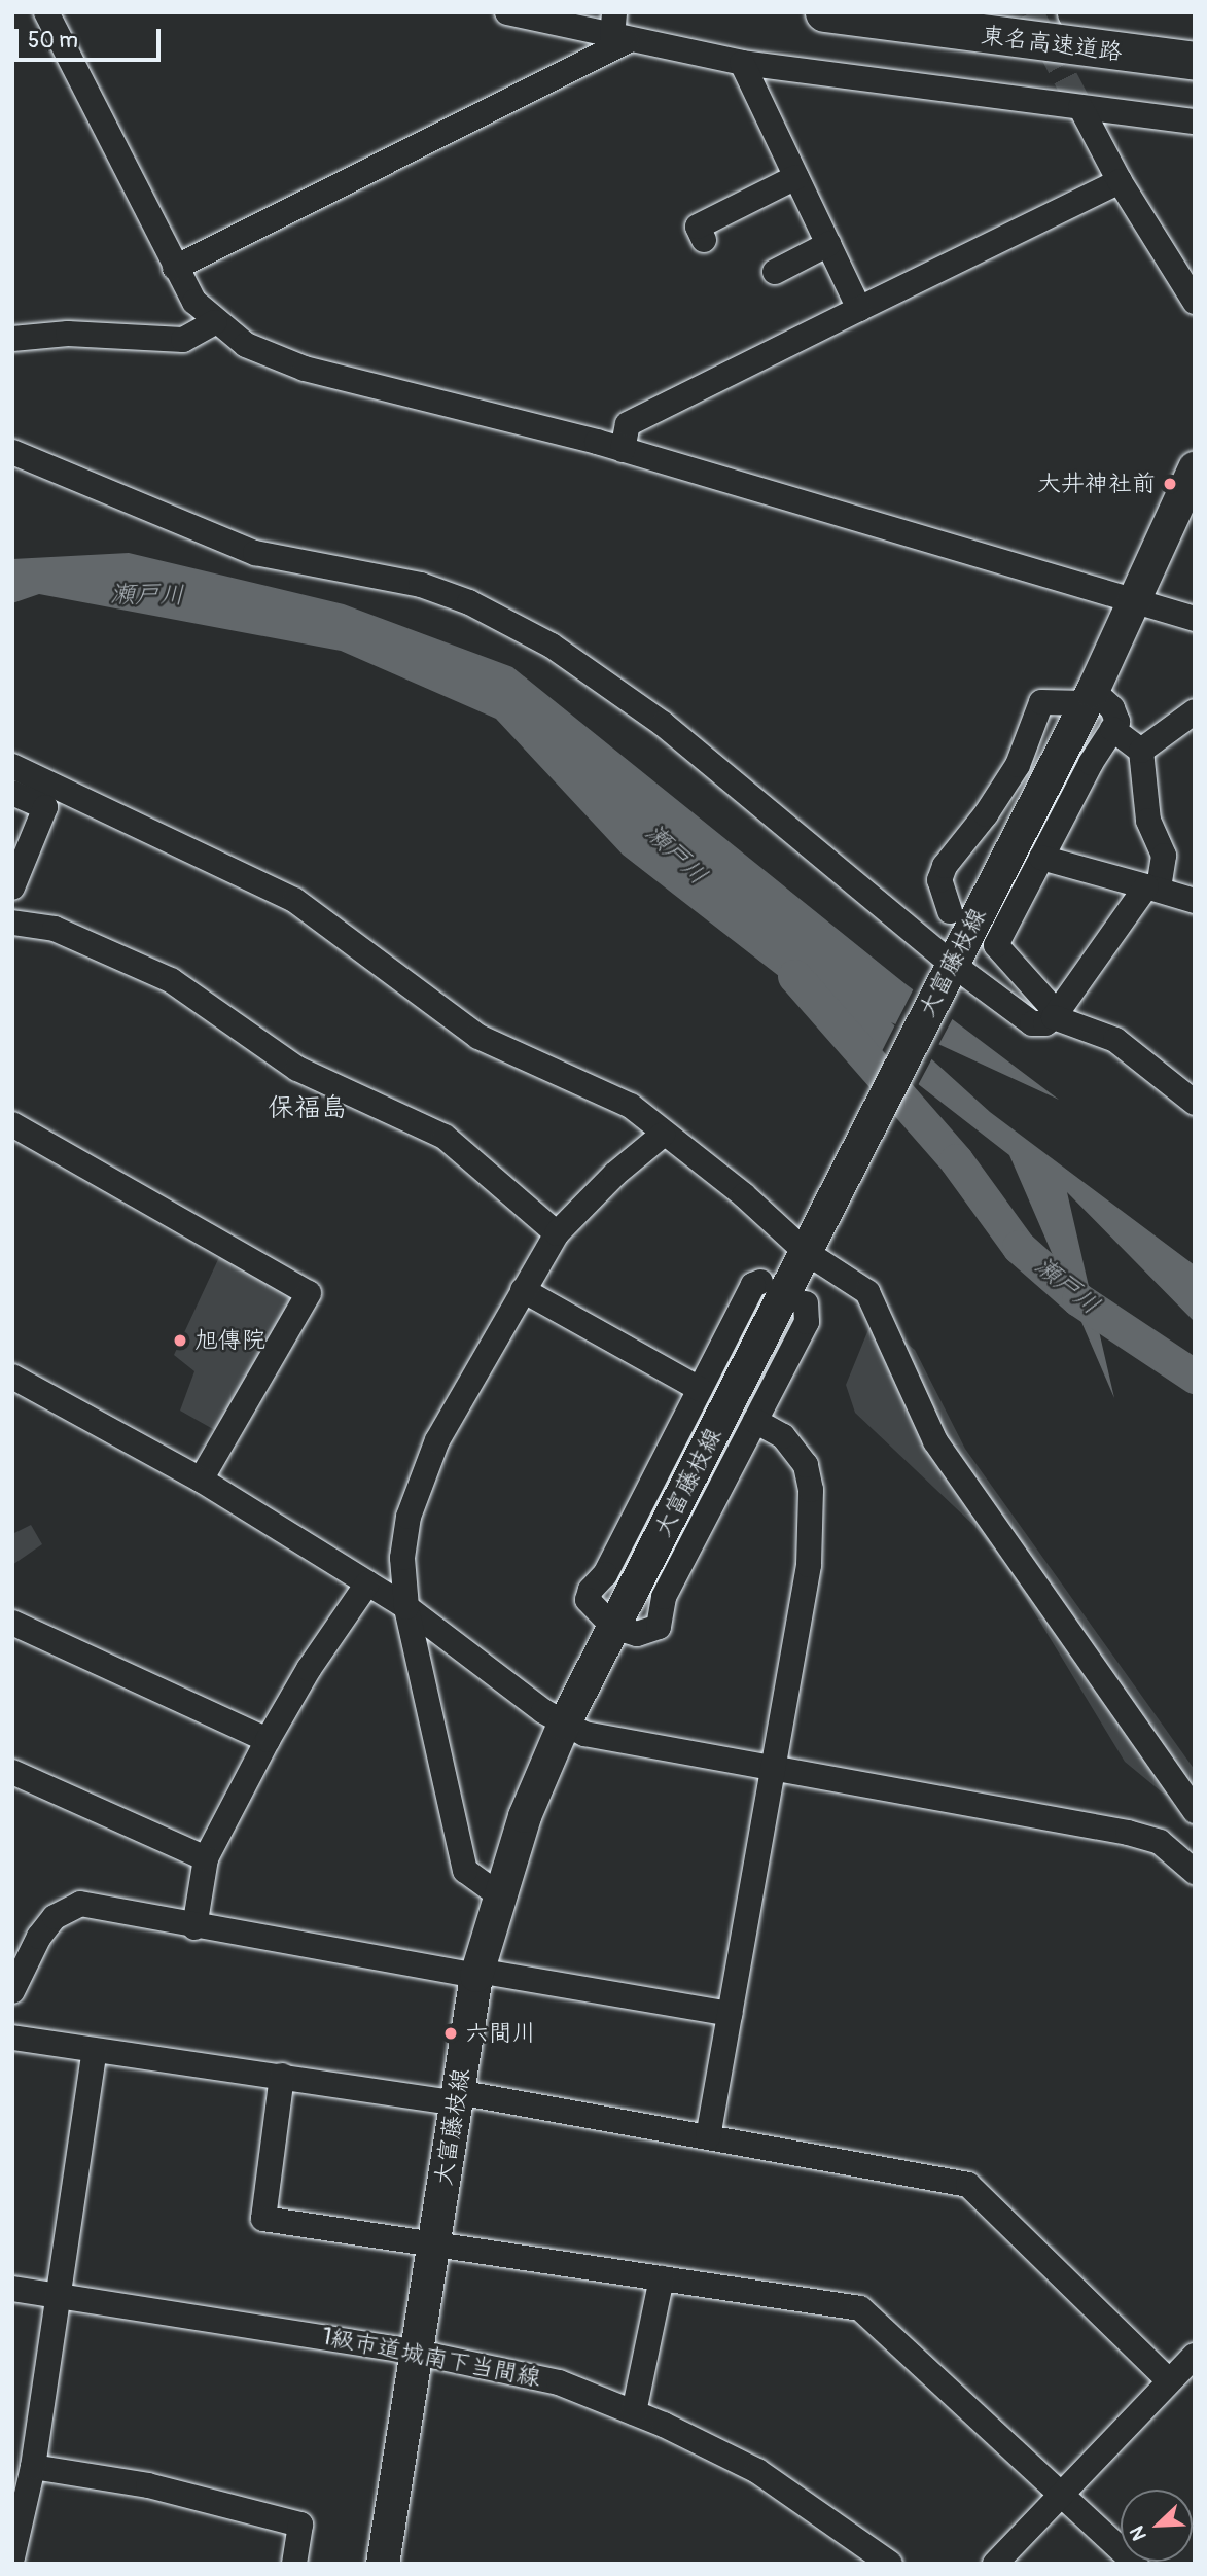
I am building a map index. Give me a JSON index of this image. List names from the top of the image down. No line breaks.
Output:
{"streets":{"highway":["東名高速道路"],"main road":["大富藤枝線"],"street":["1級市道城南下当間線"]},"crossings":[["大富藤枝線","1級市道城南下当間線"]],"districts":["保福島"],"water":["瀬戸川"],"places":["大井神社前","旭傳院","六間川"],"scale_bar":"50 m","north":"bottom left"}
